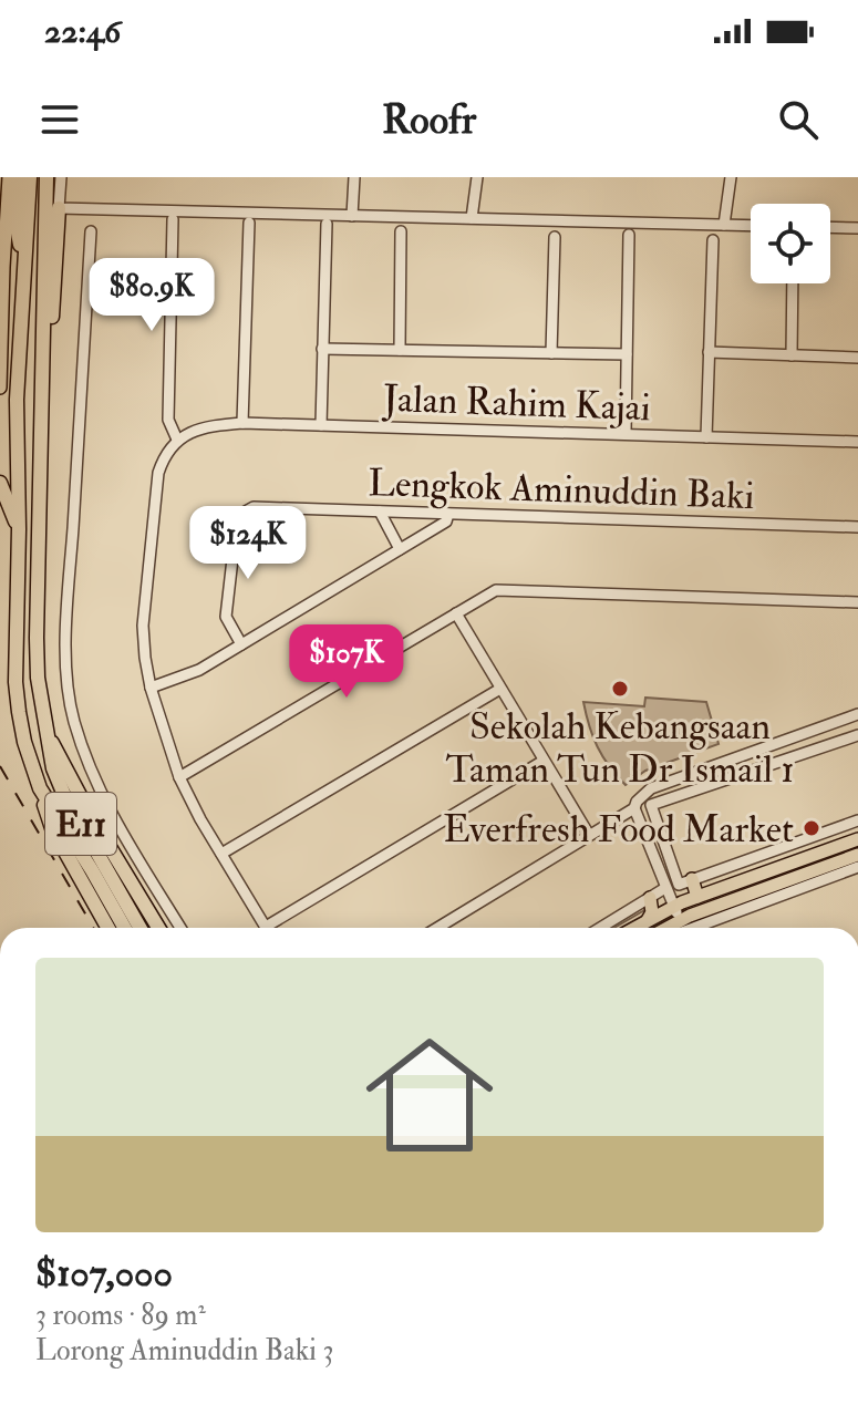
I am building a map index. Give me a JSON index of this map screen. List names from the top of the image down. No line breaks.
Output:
{"streets":{"highway":["E11"],"street":["Jalan Rahim Kajai","Lengkok Aminuddin Baki"]},"places":["Sekolah Kebangsaan Taman Tun Dr Ismail 1","Everfresh Food Market"],"page":{"status":"22:46","header":"Roofr","price":["$80.9K","$124K","$107K"],"list":[{"name":"$107,000","note":"3 rooms · 89 m² · Lorong Aminuddin Baki 3"}]}}
